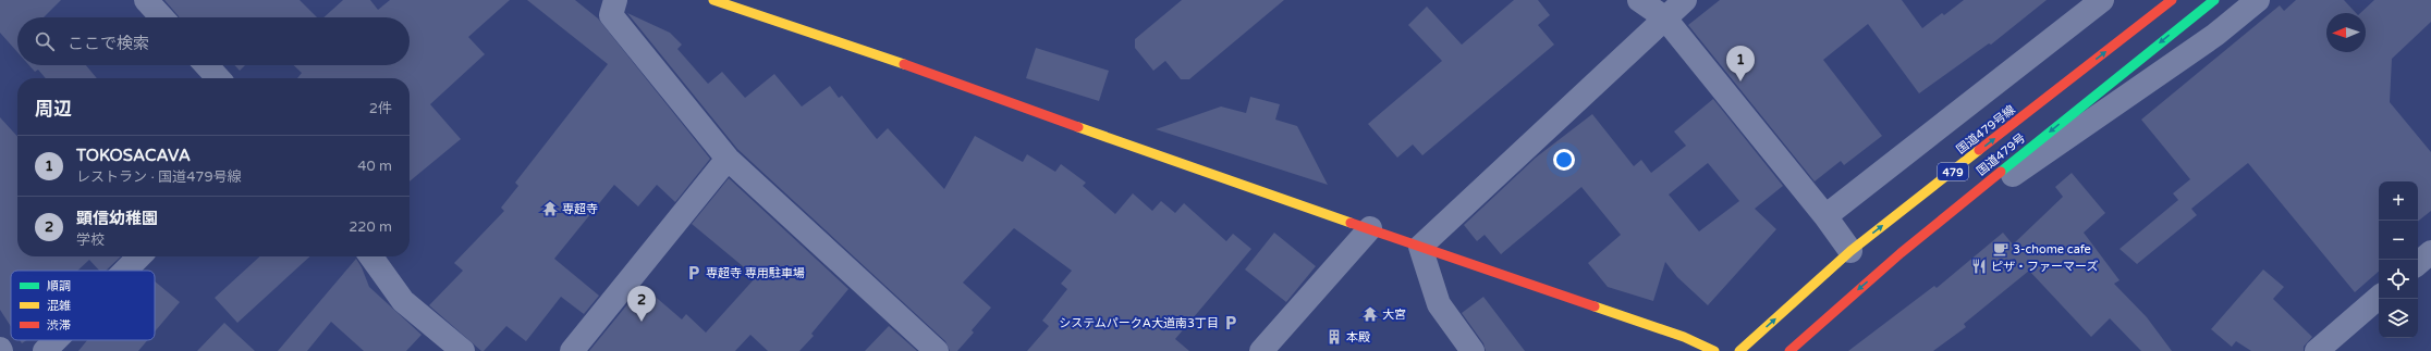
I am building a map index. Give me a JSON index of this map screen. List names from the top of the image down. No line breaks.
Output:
{"streets":{"main road":["国道479号線","国道479号","479"]},"one_way":["国道479号線","国道479号"],"places":{"temple":["専超寺","大宮"],"cafe":["3-chome cafe"],"restaurant":["ピザ・ファーマーズ"],"parking":["専超寺 専用駐車場","システムパークA大道南3丁目"],"building":["本殿"]},"legend":["順調","混雑","渋滞"],"north":"left","page":{"search":"ここで検索","pins":["1","2"],"heading":["周辺","2件"],"list":[{"mark":"1","name":"TOKOSACAVA","note":"レストラン · 国道479号線","value":"40 m"},{"mark":"2","name":"顕信幼稚園","note":"学校","value":"220 m"}],"map_buttons":["+","−"]}}
